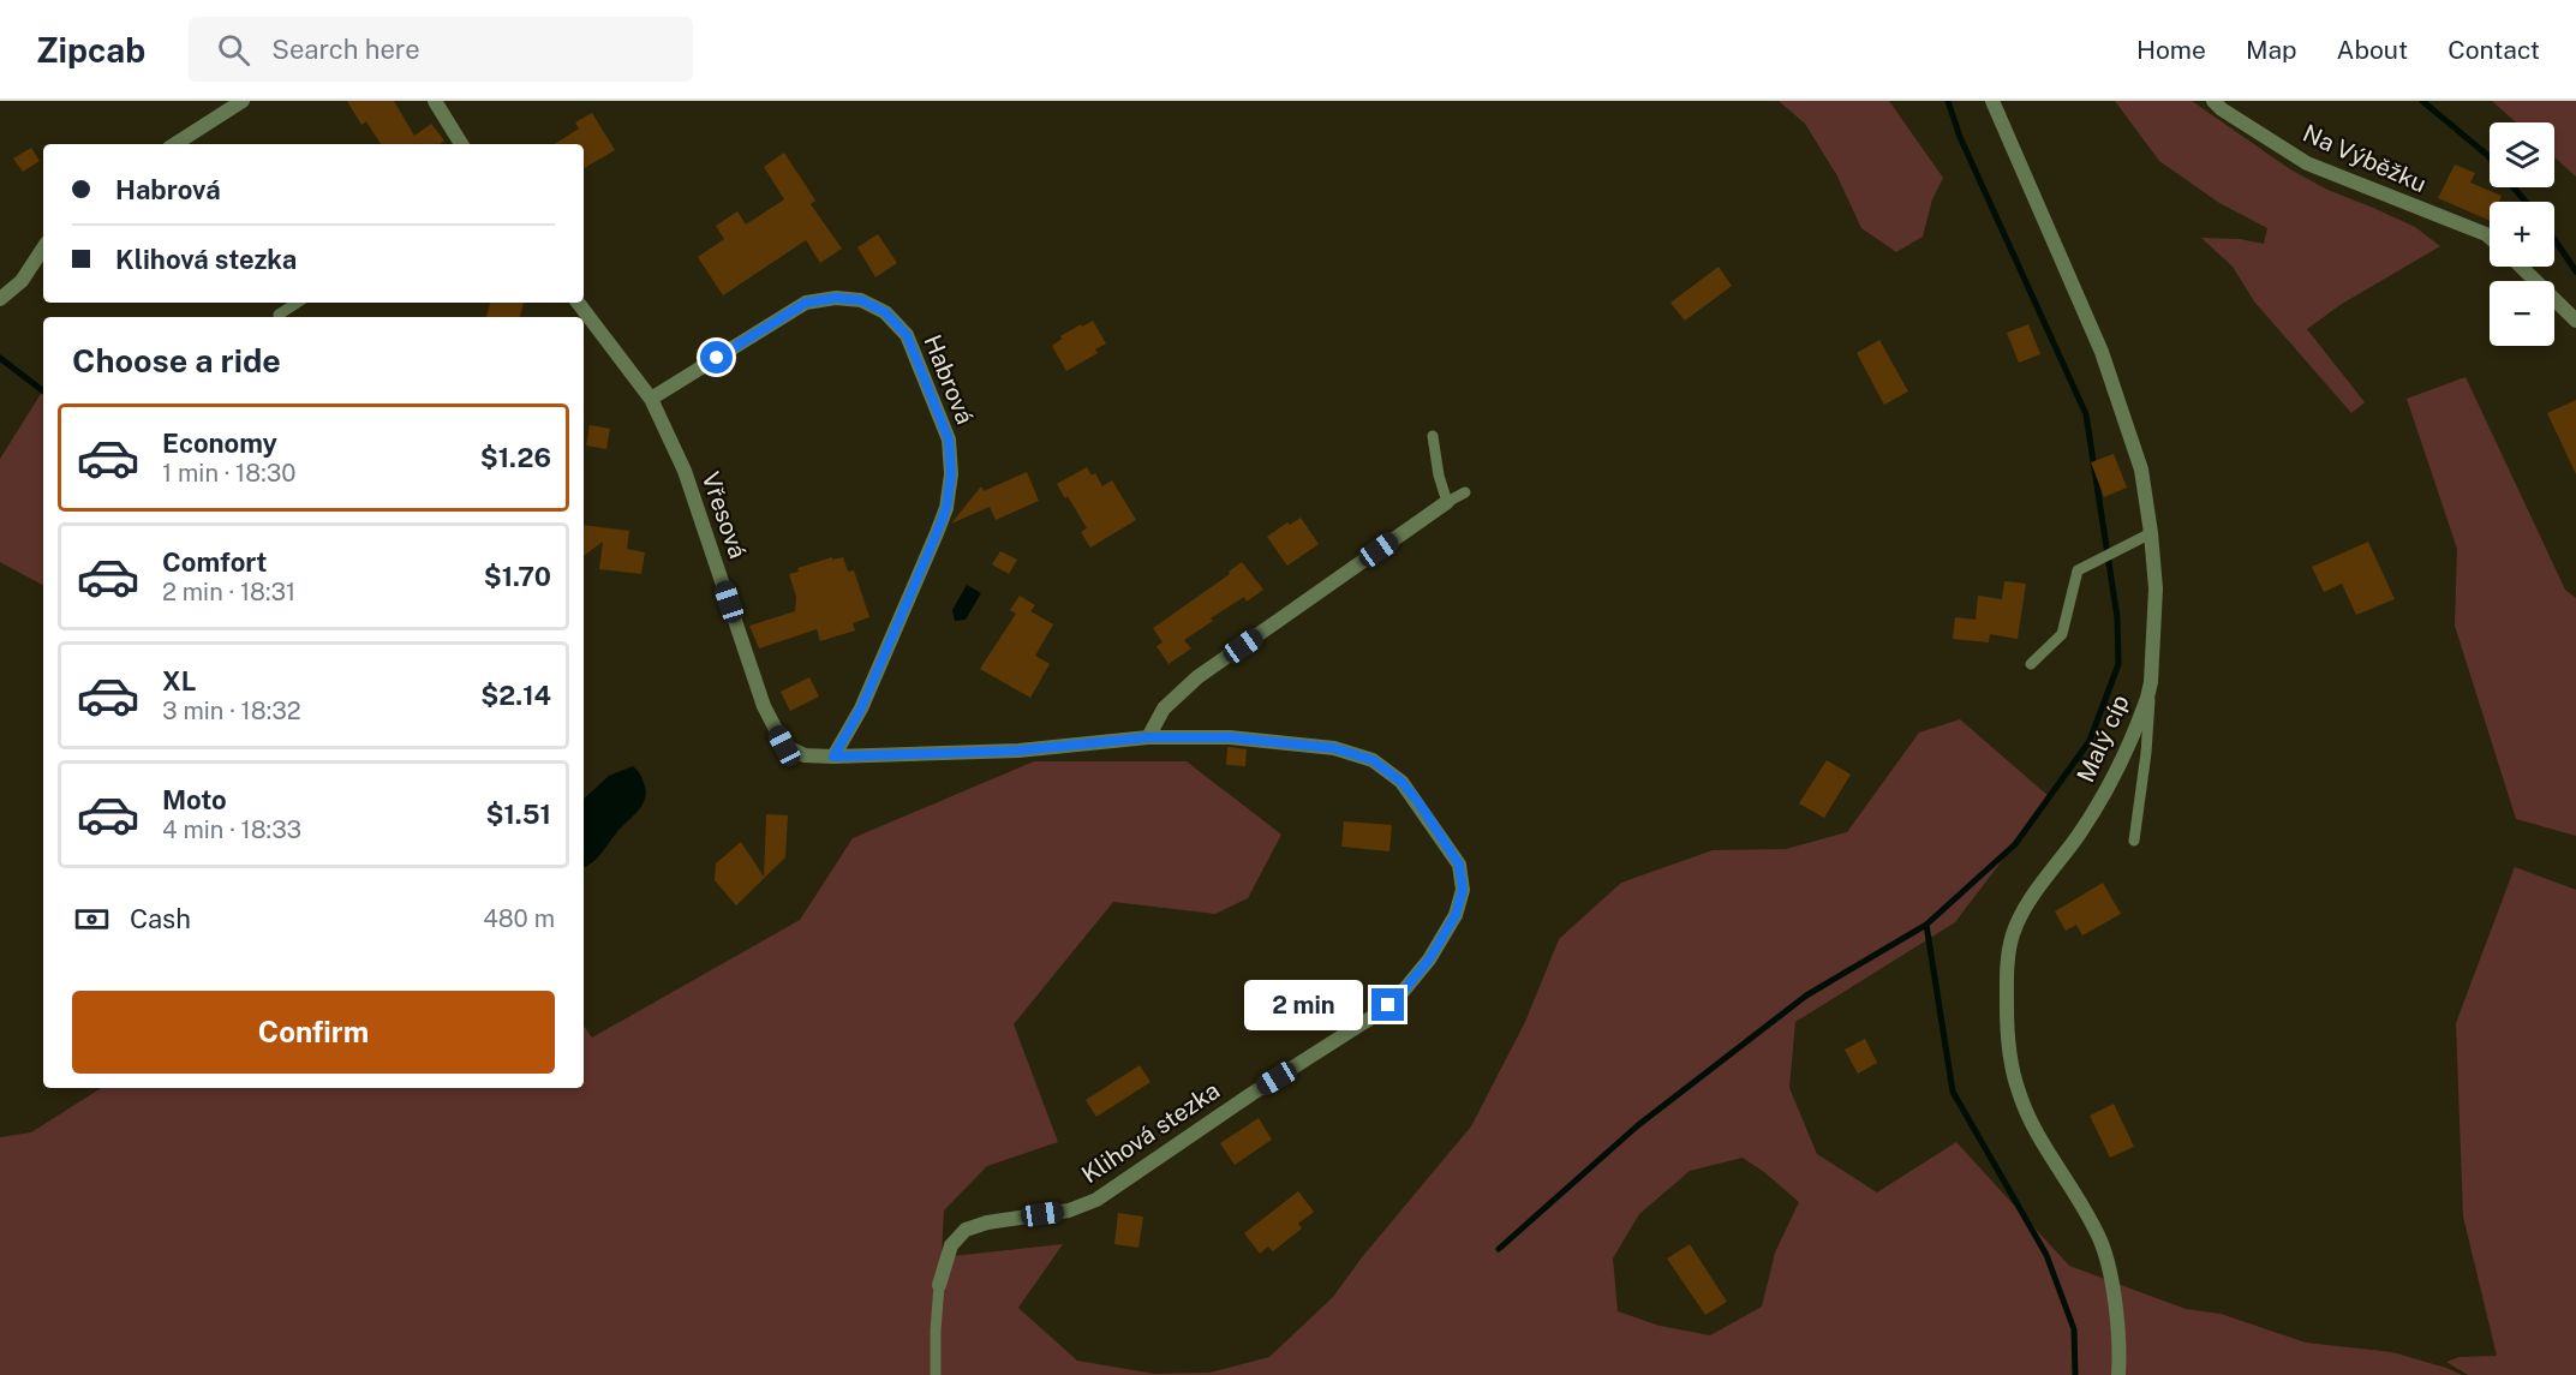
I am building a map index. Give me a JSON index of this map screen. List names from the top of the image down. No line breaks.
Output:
{"streets":{"street":["Na Výběžku","Habrová","Vřesová","Malý cíp","Klihová stezka"]},"crossings":[["Habrová","Vřesová"],["Vřesová","Klihová stezka"]],"page":{"header":"Zipcab","search":"Search here","nav":["Home","Map","About","Contact"],"map_buttons":["+","−"],"banner":["Habrová","Klihová stezka"],"heading":"Choose a ride","list":[{"name":"Economy","note":"1 min · 18:30","value":"$1.26"},{"name":"Comfort","note":"2 min · 18:31","value":"$1.70"},{"name":"XL","note":"3 min · 18:32","value":"$2.14"},{"name":"Moto","note":"4 min · 18:33","value":"$1.51"}],"pay":["Cash","480 m"],"buttons":"Confirm","bubble":"2 min"}}
